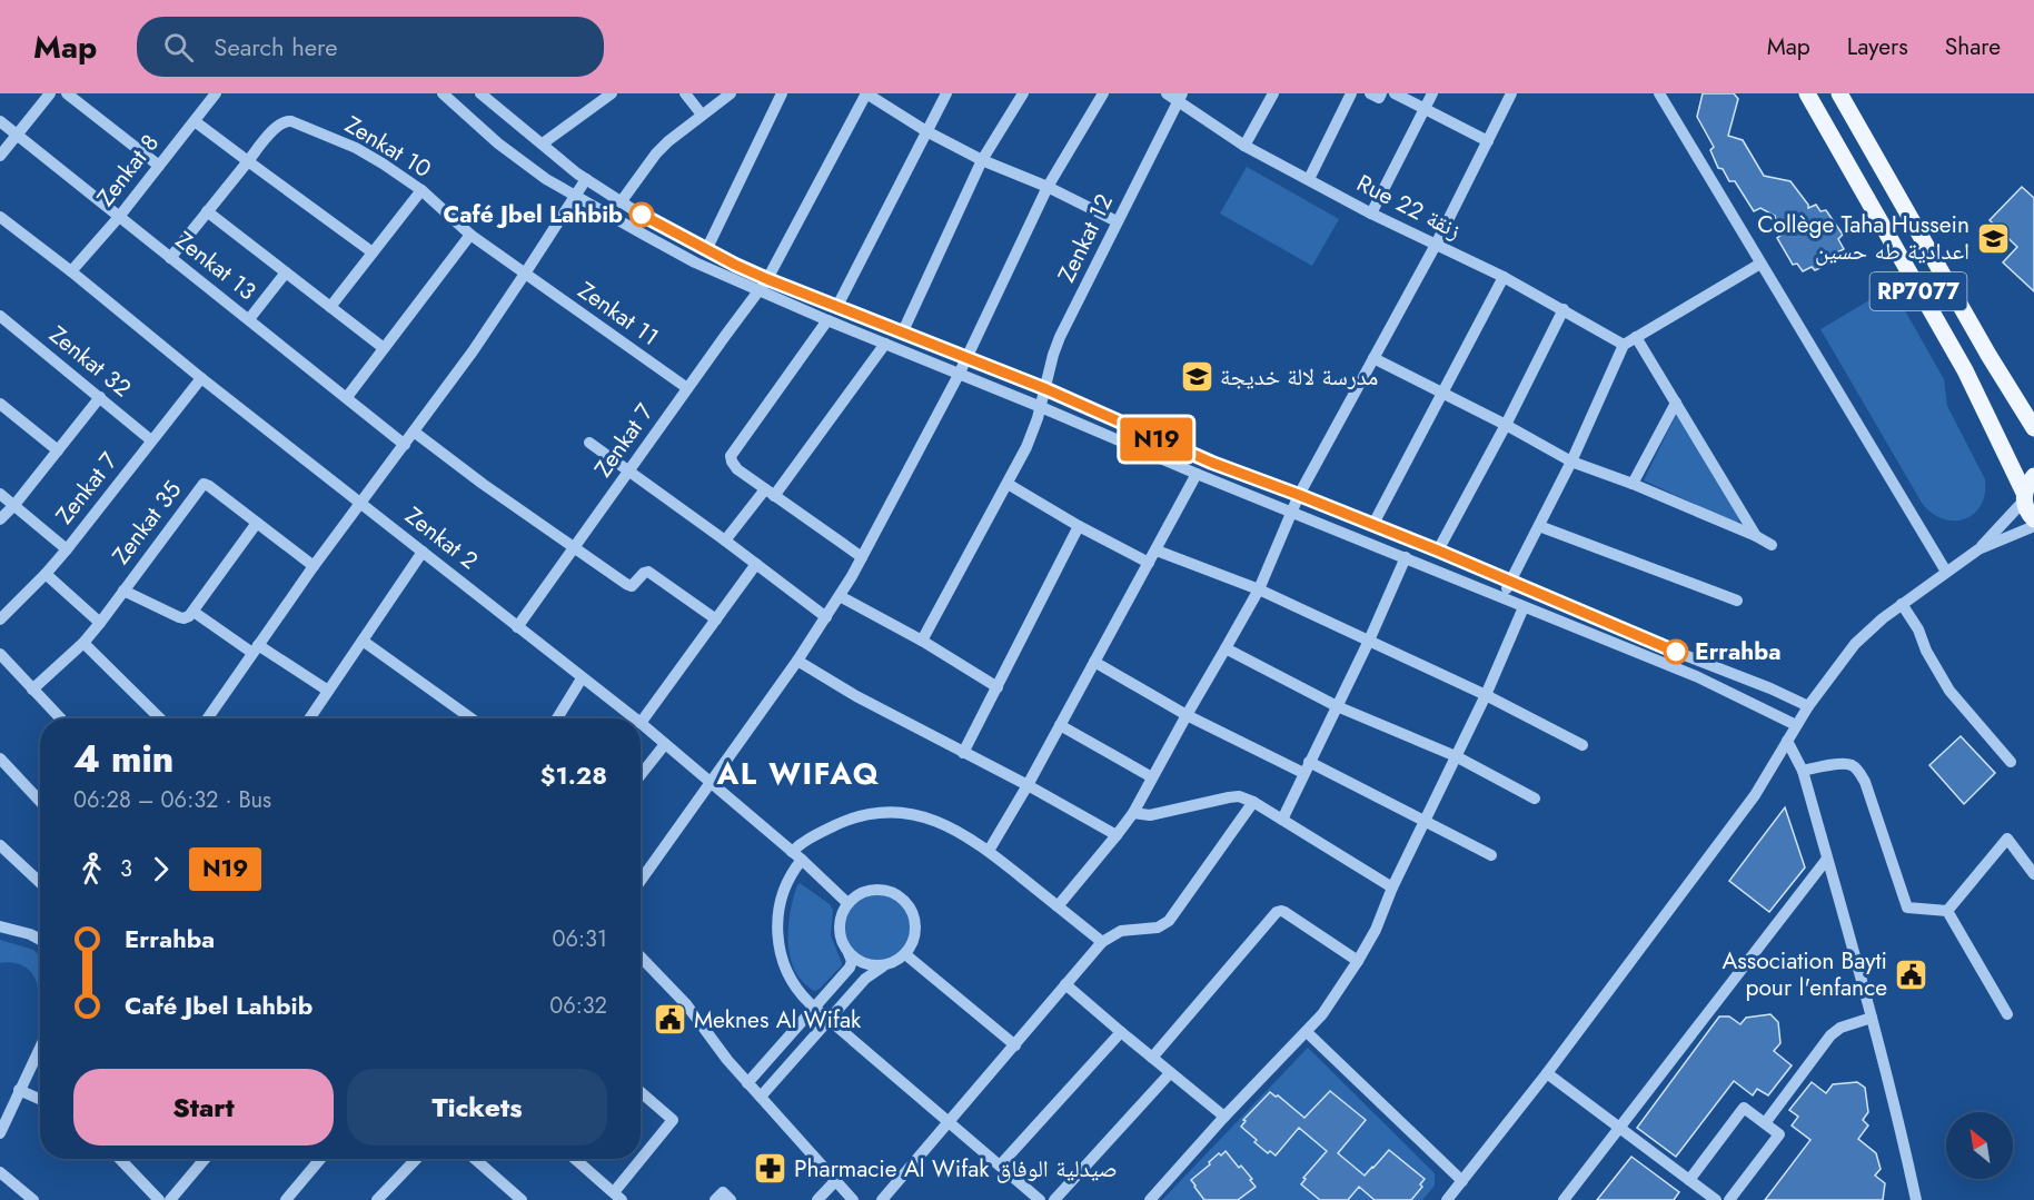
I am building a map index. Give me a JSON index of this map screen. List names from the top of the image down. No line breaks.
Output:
{"streets":{"main road":["RP7077"],"street":["Zenkat 10","Zenkat 8","Rue 22 زنقة","Zenkat 12","Zenkat 13","Zenkat 11","Zenkat 32","Zenkat 7","Zenkat 35","Zenkat 2"]},"crossings":[["Zenkat 10","Zenkat 11"],["Zenkat 8","Zenkat 13"],["Zenkat 8","Zenkat 2"],["Rue 22 زنقة","Zenkat 12"],["Zenkat 11","Zenkat 7"],["Zenkat 32","Zenkat 7"],["Zenkat 7","Zenkat 2"]],"districts":["AL WIFAQ"],"places":{"other":["Café Jbel Lahbib","Errahba"],"school or university":["Collège Taha Hussein اعدادية طه حسين","مدرسة لالة خديجة"],"public building":["Association Bayti pour l'enfance","Meknes Al Wifak"],"pharmacy":["Pharmacie Al Wifak صيدلية الوفاق"]},"lines":["bus line N19"],"north":"top left","page":{"header":"Map","search":"Search here","nav":["Map","Layers","Share"],"on_map":"N19","heading":["4 min","06:28 – 06:32 · Bus","$1.28"],"legs":["3","N19"],"list":[{"name":"Errahba","value":"06:31"},{"name":"Café Jbel Lahbib","value":"06:32"}],"buttons":["Start","Tickets"]}}
